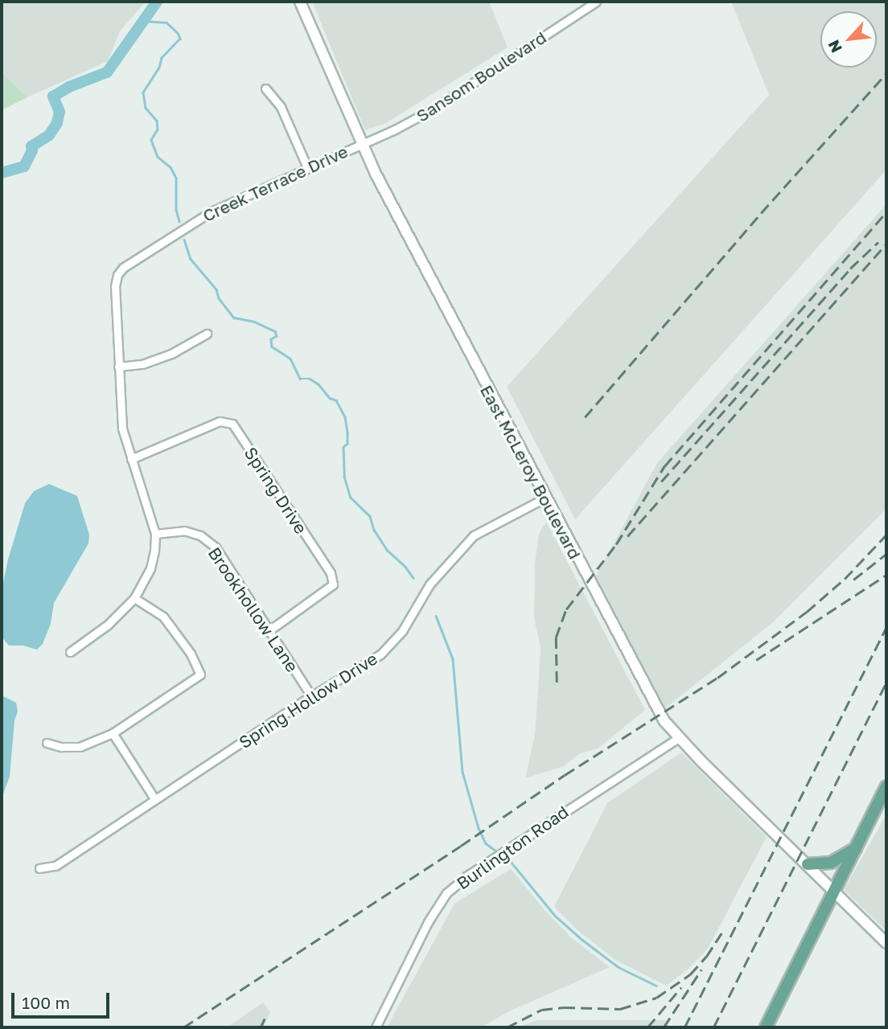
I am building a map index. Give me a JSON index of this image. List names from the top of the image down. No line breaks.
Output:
{"streets":{"main road":["East McLeroy Boulevard"],"street":["Sansom Boulevard","Creek Terrace Drive","Spring Drive","Brookhollow Lane","Spring Hollow Drive","Burlington Road"]},"crossings":[["Sansom Boulevard","Creek Terrace Drive"],["Sansom Boulevard","East McLeroy Boulevard"],["Creek Terrace Drive","East McLeroy Boulevard"],["Creek Terrace Drive","Spring Drive"],["Creek Terrace Drive","Brookhollow Lane"],["East McLeroy Boulevard","Spring Hollow Drive"],["East McLeroy Boulevard","Burlington Road"],["Spring Drive","Brookhollow Lane"],["Brookhollow Lane","Spring Hollow Drive"]],"scale_bar":"100 m","north":"bottom left"}
